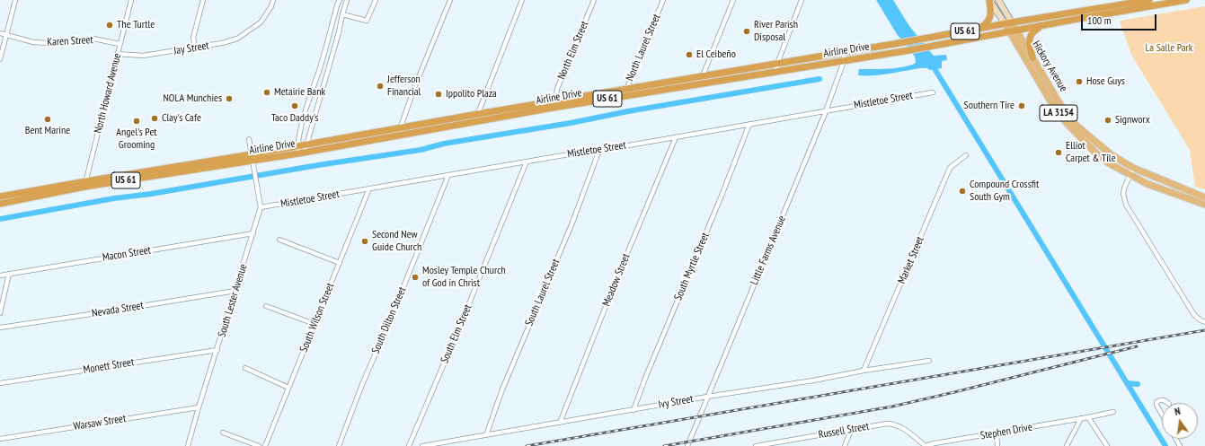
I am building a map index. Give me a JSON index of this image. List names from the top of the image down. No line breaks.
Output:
{"streets":{"highway":["US 61","Airline Drive"],"main road":["Hickory Avenue","LA 3154"],"street":["Karen Street","North Laurel Street","Jay Street","North Elm Street","North Howard Avenue","Mistletoe Street","Little Farms Avenue","Macon Street","Market Street","South Myrtle Street","Meadow Street","South Laurel Street","South Lester Avenue","Nevada Street","South Wilson Street","South Dilton Street","South Elm Street","Monett Street","Ivy Street","Warsaw Street","Russell Street","Stephen Drive"]},"crossings":[["Karen Street","North Howard Avenue"],["North Laurel Street","Airline Drive"],["Jay Street","North Howard Avenue"],["North Elm Street","Airline Drive"],["Airline Drive","Hickory Avenue"],["Airline Drive","North Howard Avenue"],["Airline Drive","Little Farms Avenue"],["Airline Drive","South Lester Avenue"],["Hickory Avenue","LA 3154"],["Mistletoe Street","Little Farms Avenue"],["Mistletoe Street","South Myrtle Street"],["Mistletoe Street","Meadow Street"],["Mistletoe Street","South Laurel Street"],["Mistletoe Street","South Lester Avenue"],["Mistletoe Street","South Wilson Street"],["Mistletoe Street","South Dilton Street"],["Mistletoe Street","South Elm Street"],["Little Farms Avenue","Ivy Street"],["Macon Street","South Lester Avenue"],["Market Street","Ivy Street"],["South Myrtle Street","Ivy Street"],["Meadow Street","Ivy Street"],["South Laurel Street","Ivy Street"],["South Lester Avenue","Nevada Street"],["South Lester Avenue","Monett Street"],["South Lester Avenue","Warsaw Street"],["Russell Street","Stephen Drive"]],"parks":["La Salle Park"],"places":["The Turtle","River Parish Disposal","El Ceibeño","Hose Guys","Jefferson Financial","Metairie Bank","Ippolito Plaza","NOLA Munchies","Taco Daddy's","Southern Tire","Clay's Cafe","Bent Marine","Signworx","Angel's Pet Grooming","Elliot Carpet & Tile","Compound Crossfit South Gym","Second New Guide Church","Mosley Temple Church of God in Christ"],"scale_bar":"100 m","north":"top"}
